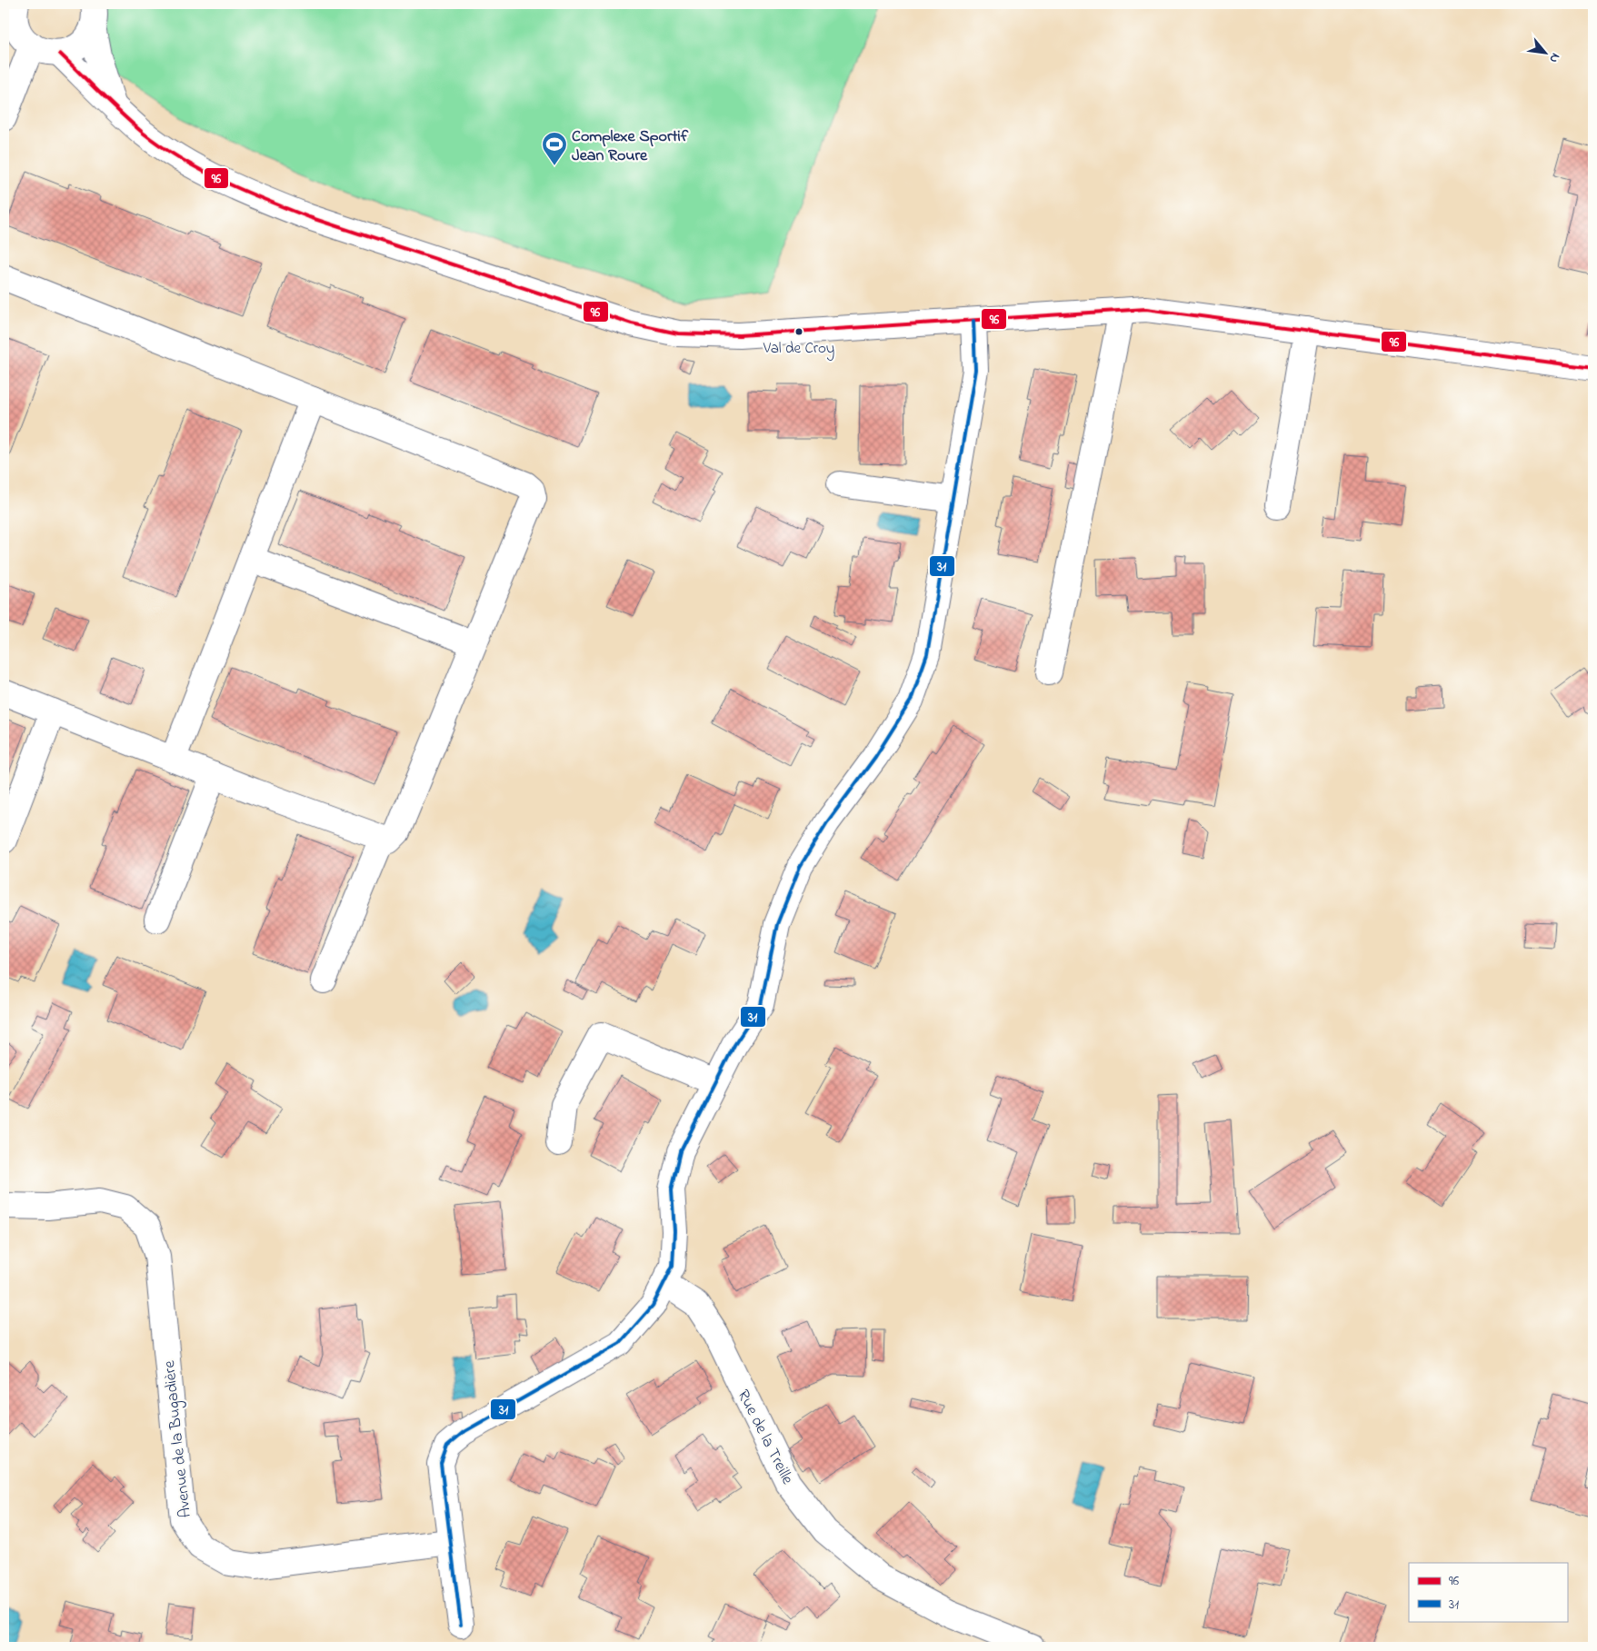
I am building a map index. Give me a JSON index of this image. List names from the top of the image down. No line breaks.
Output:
{"streets":{"street":["Rue de la Treille","Avenue de la Bugadière"]},"places":{"sports":["Complexe Sportif Jean Roure"],"other":["Val de Croy"]},"lines":["transit line 96","transit line 31"],"legend":["96","31"],"north":"bottom right"}
